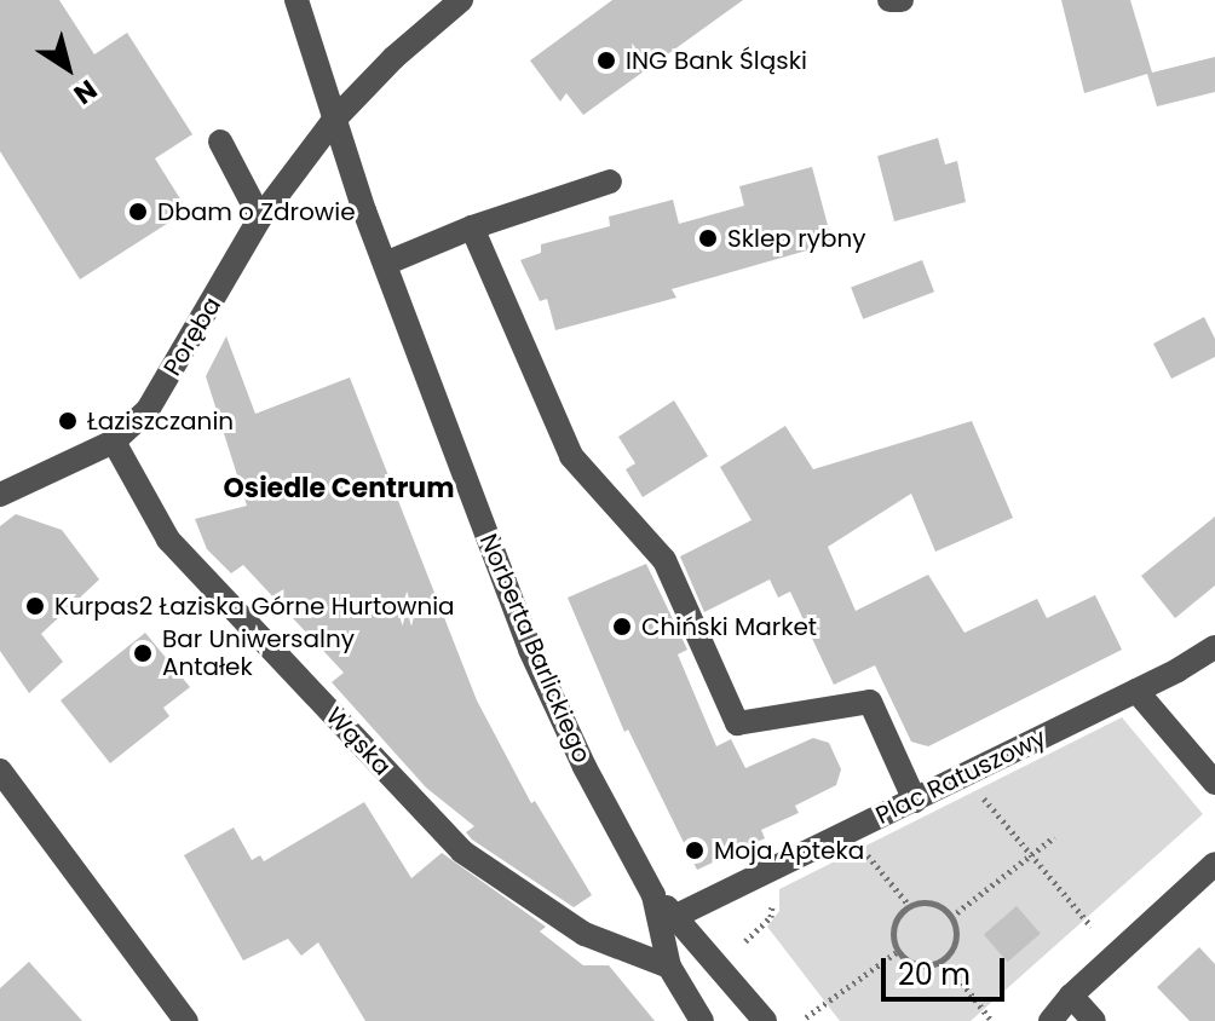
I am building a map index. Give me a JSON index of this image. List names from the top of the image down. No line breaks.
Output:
{"streets":{"street":["Poręba","Norberta Barlickiego","Wąska","Plac Ratuszowy"]},"crossings":[["Poręba","Norberta Barlickiego"],["Poręba","Wąska"],["Norberta Barlickiego","Wąska"],["Norberta Barlickiego","Plac Ratuszowy"]],"districts":["Osiedle Centrum"],"places":["ING Bank Śląski","Dbam o Zdrowie","Sklep rybny","Łaziszczanin","Kurpas2 Łaziska Górne Hurtownia","Chiński Market","Bar Uniwersalny Antałek","Moja Apteka"],"scale_bar":"20 m","north":"bottom right"}
